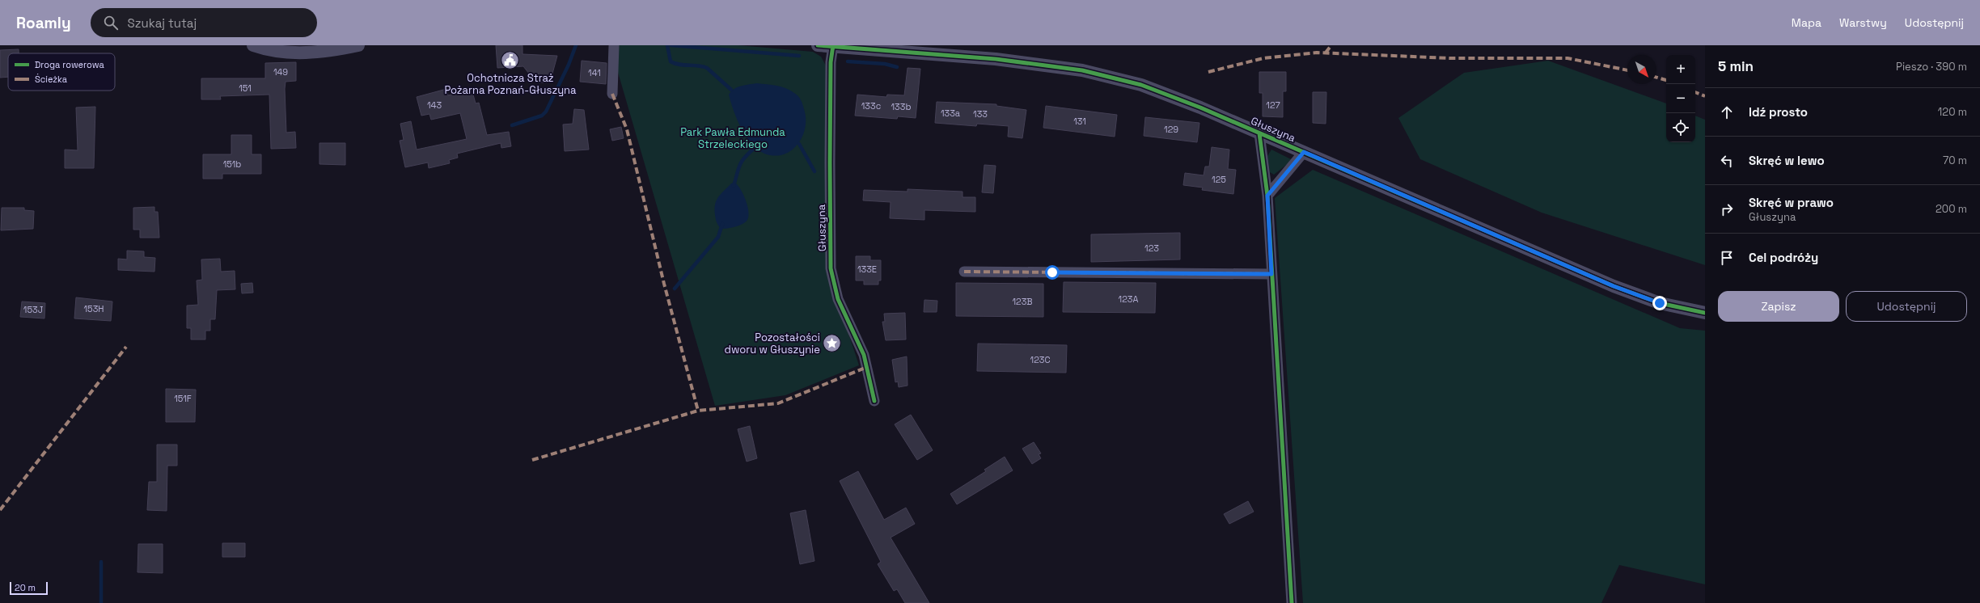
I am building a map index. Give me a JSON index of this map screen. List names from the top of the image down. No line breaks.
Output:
{"streets":{"street":["Głuszyna"]},"parks":["Park Pawła Edmunda Strzeleckiego"],"places":{"public building":["Ochotnicza Straż Pożarna Poznań-Głuszyna"],"place":["Pozostałości dworu w Głuszynie"]},"house_numbers":["149","141","151","143","127","133c","133b","133a","133","131","129","151b","125","123","133E","123A","123B","153H","153J","123C","151F"],"legend":["Droga rowerowa","Ścieżka"],"scale_bar":"20 m","north":"bottom right","page":{"header":"Roamly","search":"Szukaj tutaj","nav":["Mapa","Warstwy","Udostępnij"],"heading":["5 min","Pieszo · 390 m"],"map_buttons":["+","−"],"list":[["Idź prosto","120 m"],["Skręć w lewo","70 m"],["Skręć w prawo","Głuszyna","200 m"],"Cel podróży"],"buttons":["Zapisz","Udostępnij"],"scale":"20 m"}}
